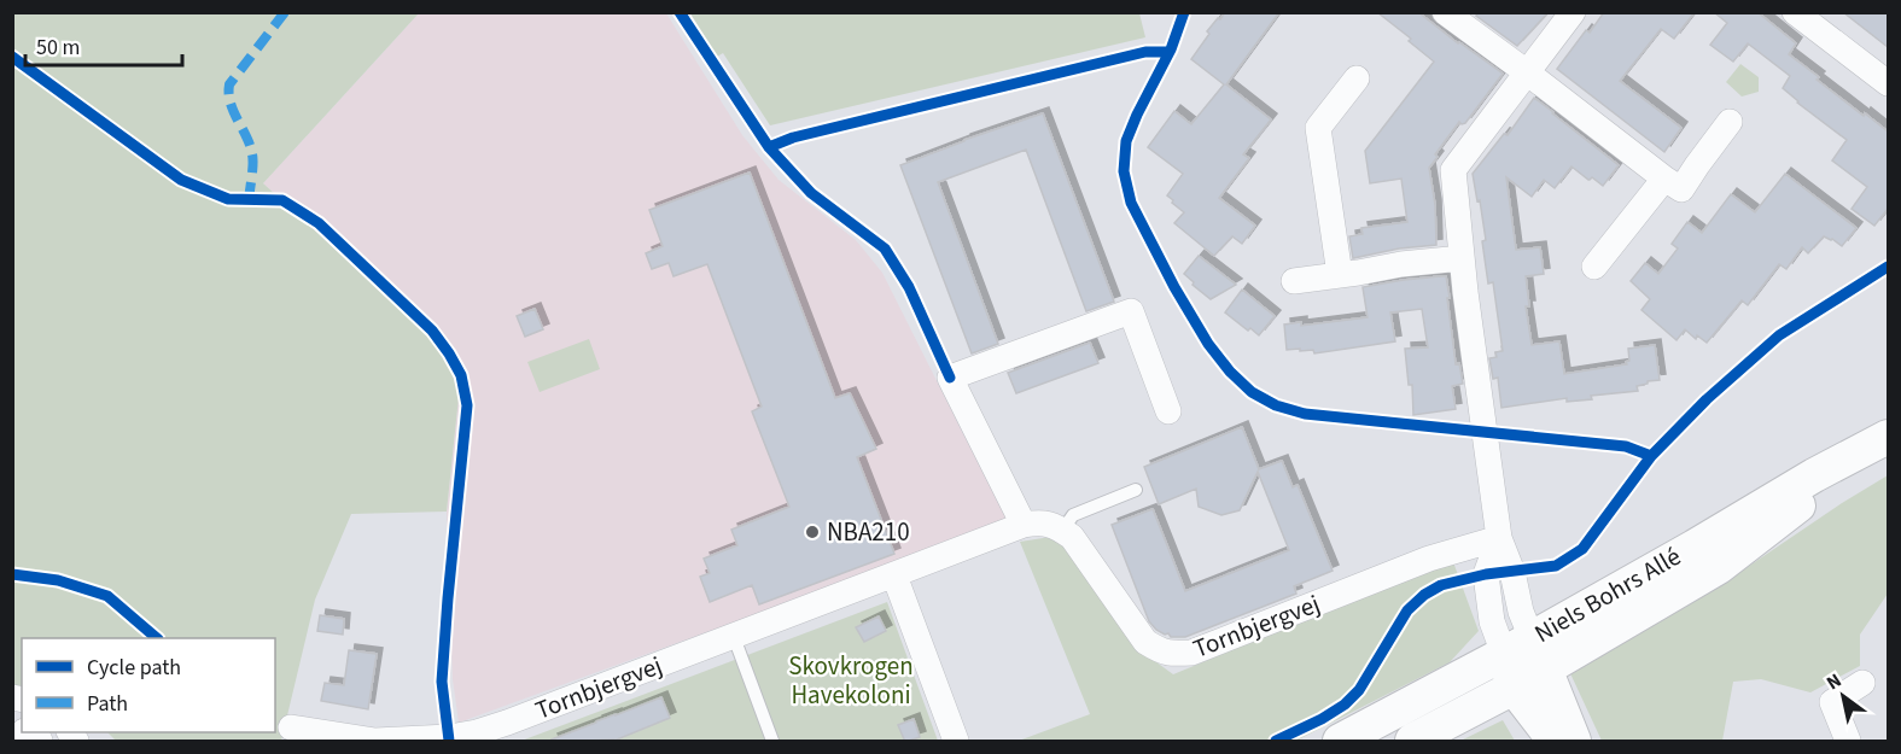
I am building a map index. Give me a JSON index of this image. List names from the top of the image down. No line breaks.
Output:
{"streets":{"street":["Niels Bohrs Allé","Tornbjergvej"]},"parks":["Skovkrogen Havekoloni"],"places":["NBA210"],"legend":["Cycle path","Path"],"scale_bar":"50 m","north":"top left"}
